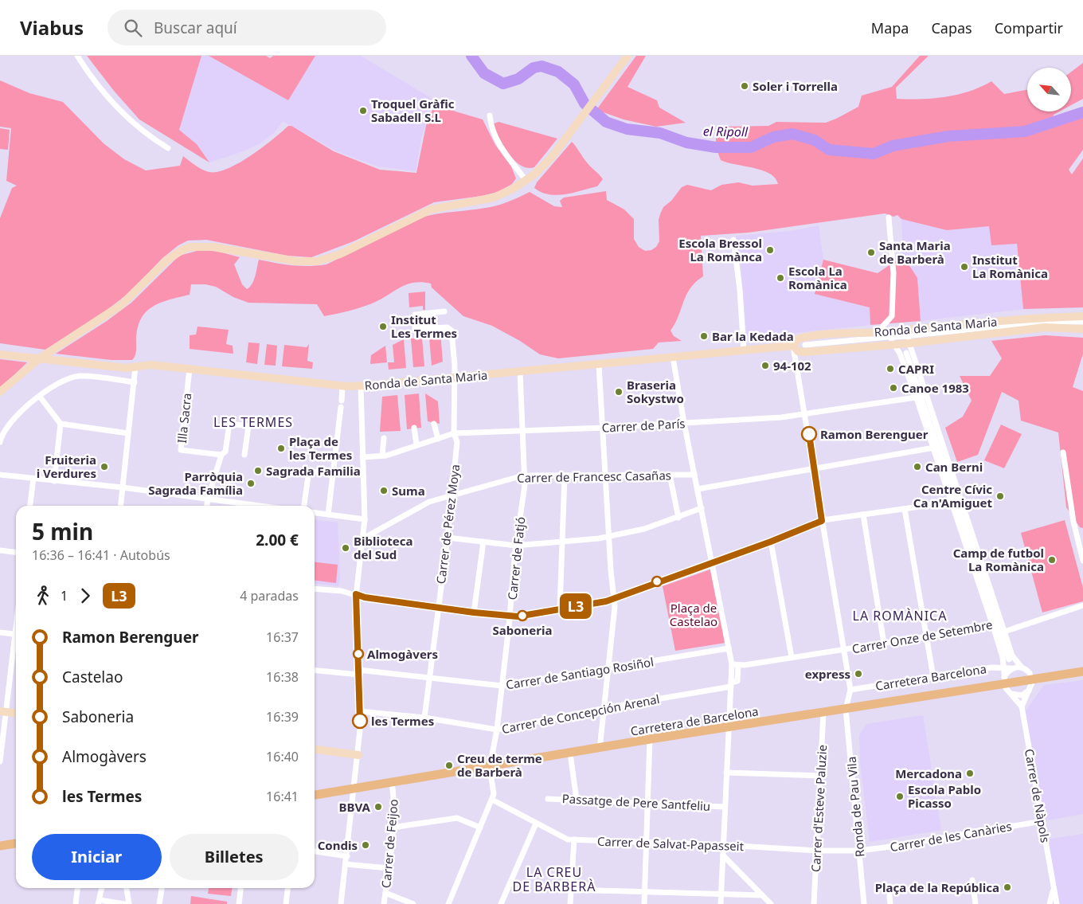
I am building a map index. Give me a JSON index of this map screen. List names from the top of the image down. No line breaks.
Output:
{"streets":{"main road":["Carretera de Barcelona"],"street":["Ronda de Santa Maria","Illa Sacra","Carrer de París","Carrer de Francesc Casañas","Carrer de Pérez Moya","Carrer de Fatjó","Carrer Onze de Setembre","Carrer de Santiago Rosiñol","Carretera Barcelona","Carrer de Concepción Arenal","Carrer de Nàpols","Passatge de Pere Santfeliu","Ronda de Pau Vila","Carrer d'Esteve Paluzie","Carrer de les Canàries","Carrer de Feijoo","Carrer de Salvat-Papasseit"]},"crossings":[["Ronda de Santa Maria","Illa Sacra"],["Ronda de Santa Maria","Carrer de Pérez Moya"],["Ronda de Santa Maria","Carrer de Fatjó"],["Carrer de París","Carrer de Pérez Moya"],["Carrer de París","Carrer de Fatjó"],["Carrer de Francesc Casañas","Carrer de Pérez Moya"],["Carrer de Francesc Casañas","Carrer de Fatjó"],["Carrer de Pérez Moya","Carrer de Santiago Rosiñol"],["Carrer de Pérez Moya","Carrer de Concepción Arenal"],["Carrer de Fatjó","Carrer de Santiago Rosiñol"],["Carrer de Fatjó","Carrer de Concepción Arenal"],["Carrer de Fatjó","Carretera de Barcelona"],["Carrer de Fatjó","Carrer de Salvat-Papasseit"],["Carretera Barcelona","Ronda de Pau Vila"],["Carretera de Barcelona","Ronda de Pau Vila"],["Carretera de Barcelona","Carrer d'Esteve Paluzie"],["Carretera de Barcelona","Carrer de Feijoo"],["Carrer de Nàpols","Carrer de les Canàries"],["Ronda de Pau Vila","Carrer de les Canàries"],["Ronda de Pau Vila","Carrer de Salvat-Papasseit"],["Carrer d'Esteve Paluzie","Carrer de Salvat-Papasseit"],["Carrer de les Canàries","Carrer de Salvat-Papasseit"]],"districts":["LES TERMES","LA ROMÀNICA","LA CREU DE BARBERÀ"],"water":["el Ripoll"],"parks":["Plaça de Castelao"],"places":["Soler i Torrella","Troquel Gràfic Sabadell S.L","Escola Bressol La Romànca","Santa Maria de Barberà","Institut La Romànica","Escola La Romànica","Institut Les Termes","Bar la Kedada","94-102","CAPRI","Canoe 1983","Braseria Sokystwo","Ramon Berenguer","Plaça de les Termes","Fruiteria i Verdures","Can Berni","Sagrada Familia","Parròquia Sagrada Família","Suma","Centre Cívic Ca n'Amiguet","Biblioteca del Sud","Camp de futbol La Romànica","Saboneria","Almogàvers","express","les Termes","Creu de terme de Barberà","Mercadona","Escola Pablo Picasso","BBVA","Condis","Plaça de la República"],"lines":["bus line L3"],"north":"top left","page":{"header":"Viabus","search":"Buscar aquí","nav":["Mapa","Capas","Compartir"],"on_map":"L3","heading":["5 min","16:36 – 16:41 · Autobús","2.00 €"],"legs":["1","L3","4 paradas"],"list":[{"name":"Ramon Berenguer","value":"16:37"},{"name":"Castelao","value":"16:38"},{"name":"Saboneria","value":"16:39"},{"name":"Almogàvers","value":"16:40"},{"name":"les Termes","value":"16:41"}],"buttons":["Iniciar","Billetes"]}}
